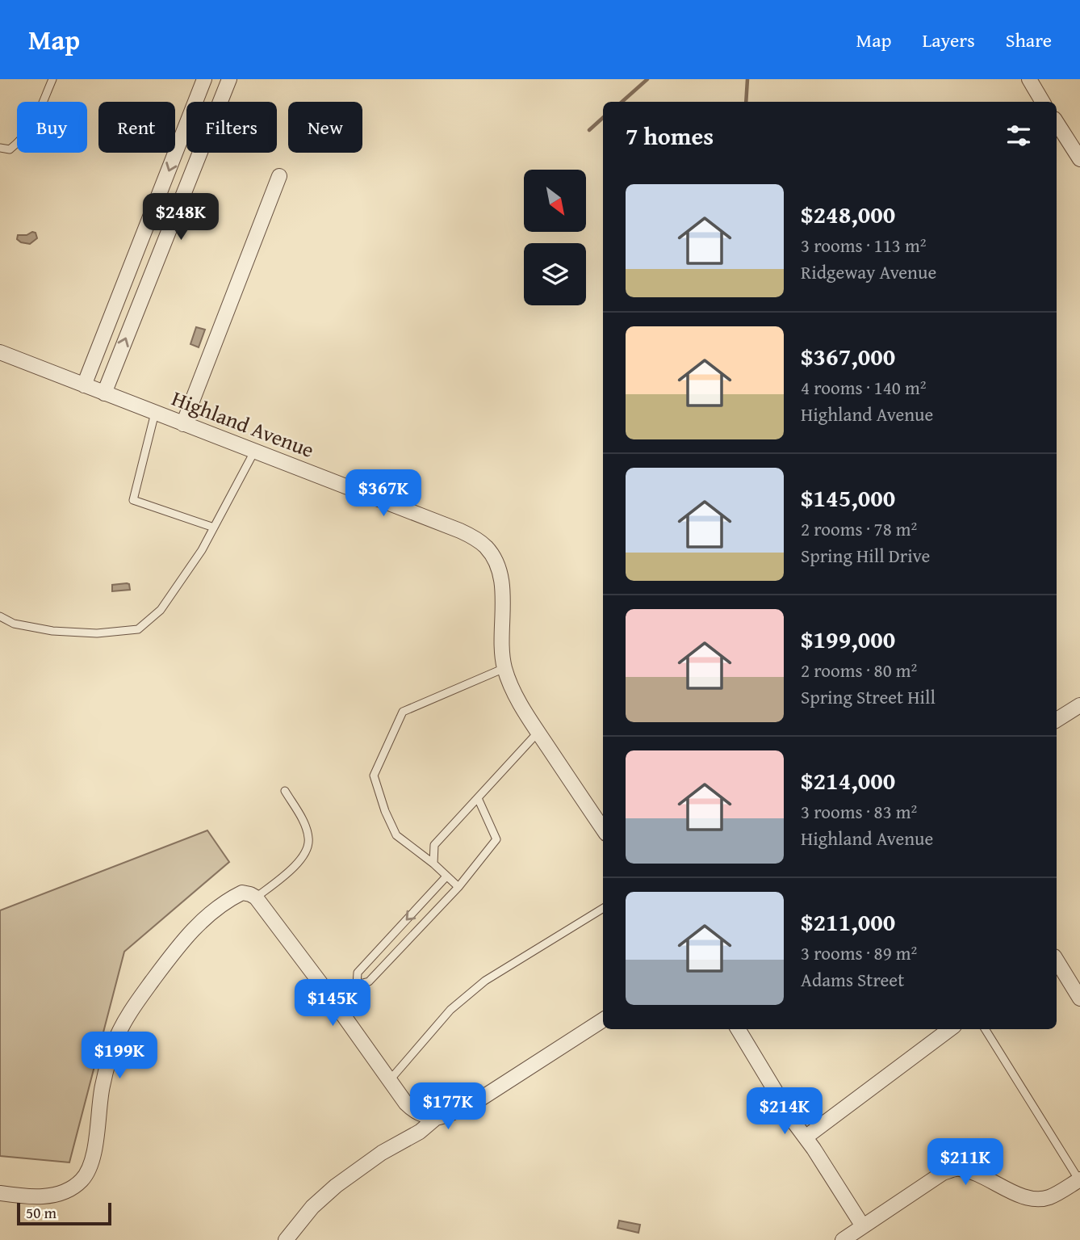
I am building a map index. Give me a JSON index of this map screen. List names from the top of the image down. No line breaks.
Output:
{"streets":{"street":["Highland Avenue"]},"scale_bar":"50 m","north":"bottom right","page":{"header":"Map","nav":["Map","Layers","Share"],"chip":["Buy","Rent","Filters","New"],"heading":"7 homes","list":[{"name":"$248,000","note":"3 rooms · 113 m² · Ridgeway Avenue"},{"name":"$367,000","note":"4 rooms · 140 m² · Highland Avenue"},{"name":"$145,000","note":"2 rooms · 78 m² · Spring Hill Drive"},{"name":"$199,000","note":"2 rooms · 80 m² · Spring Street Hill"},{"name":"$214,000","note":"3 rooms · 83 m² · Highland Avenue"},{"name":"$211,000","note":"3 rooms · 89 m² · Adams Street"}],"price":["$248K","$367K","$145K","$199K","$177K","$214K","$211K"],"scale":"50 m"}}
